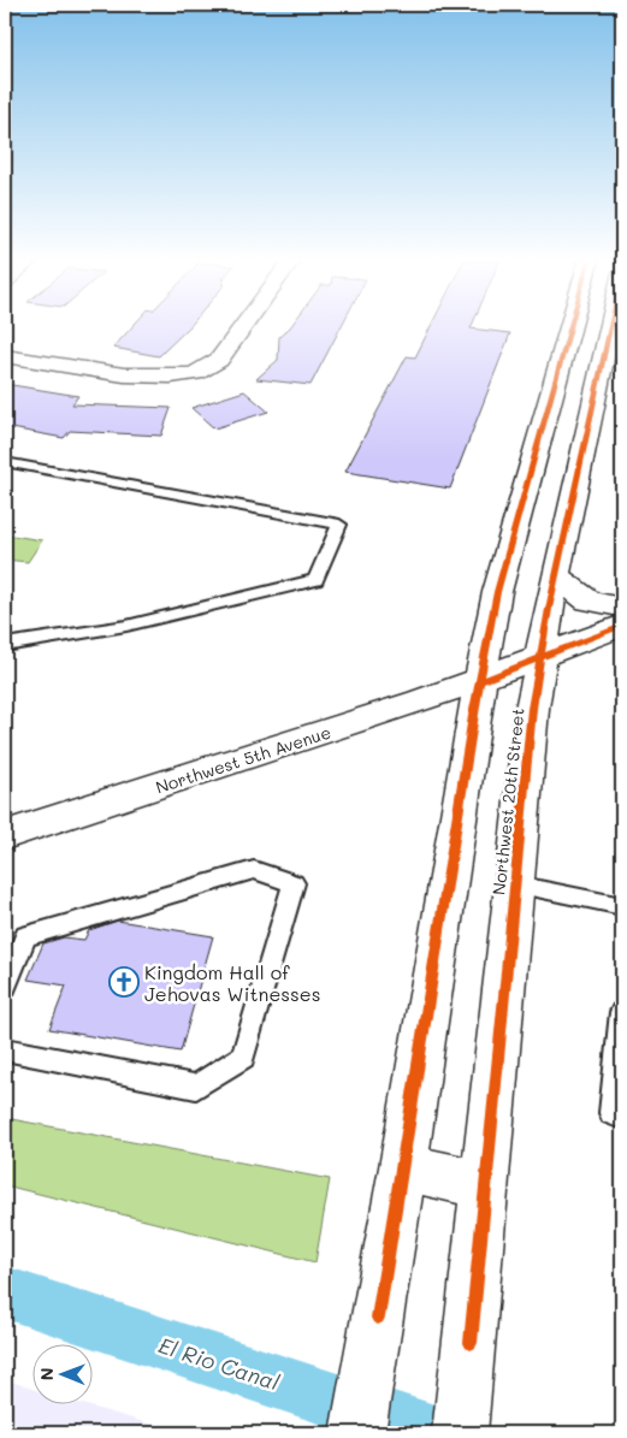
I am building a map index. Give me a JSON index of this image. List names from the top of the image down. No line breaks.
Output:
{"streets":{"street":["Northwest 5th Avenue","Northwest 20th Street"]},"crossings":[["Northwest 5th Avenue","Northwest 20th Street"]],"water":["El Rio Canal"],"places":{"church":["Kingdom Hall of Jehovas Witnesses"]},"north":"left"}
